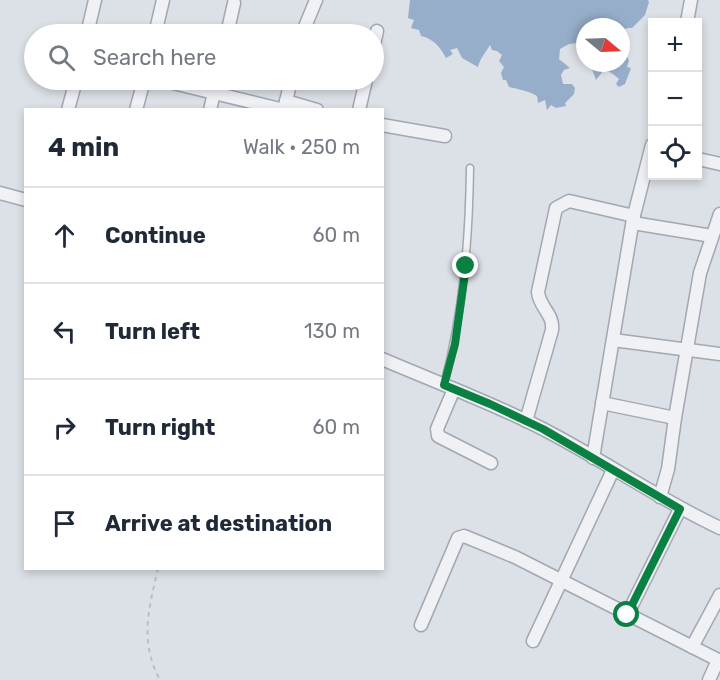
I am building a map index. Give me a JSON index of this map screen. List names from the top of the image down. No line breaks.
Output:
{"north":"right","page":{"map_buttons":["+","−"],"search":"Search here","heading":["4 min","Walk · 250 m"],"list":[["Continue","60 m"],["Turn left","130 m"],["Turn right","60 m"],"Arrive at destination"]}}
